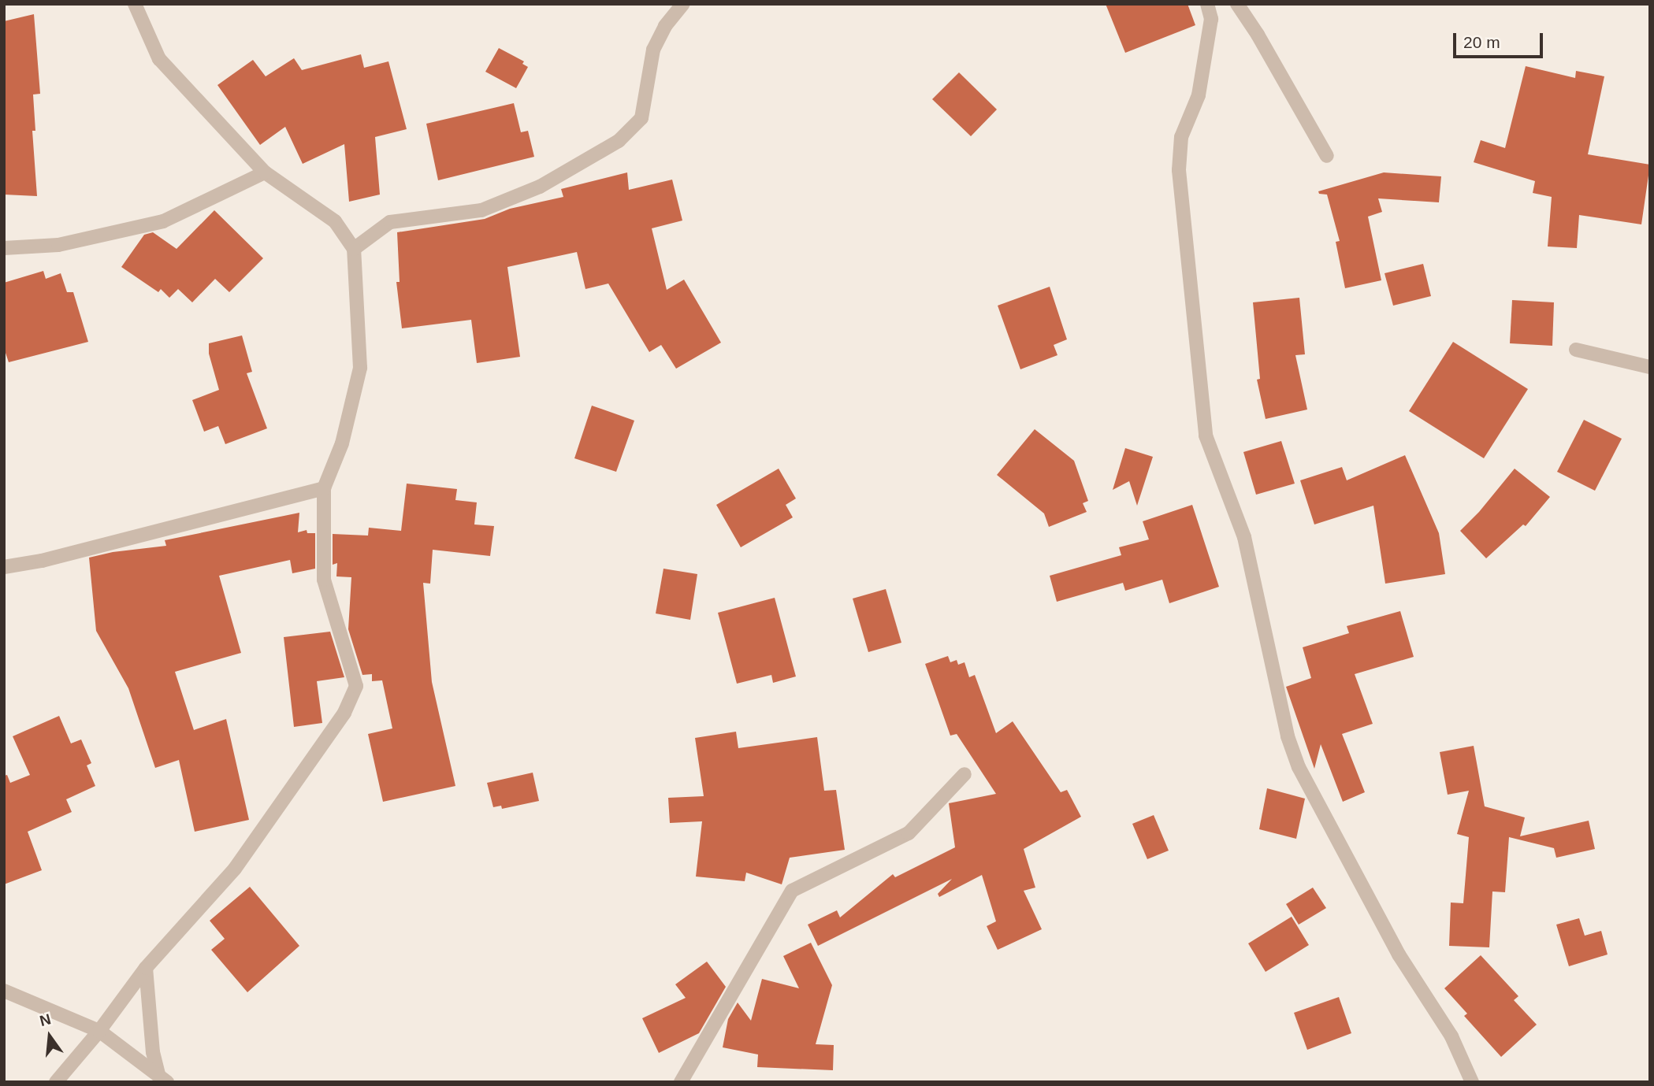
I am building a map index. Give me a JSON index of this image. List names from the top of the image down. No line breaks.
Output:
{"scale_bar":"20 m","north":"top"}
